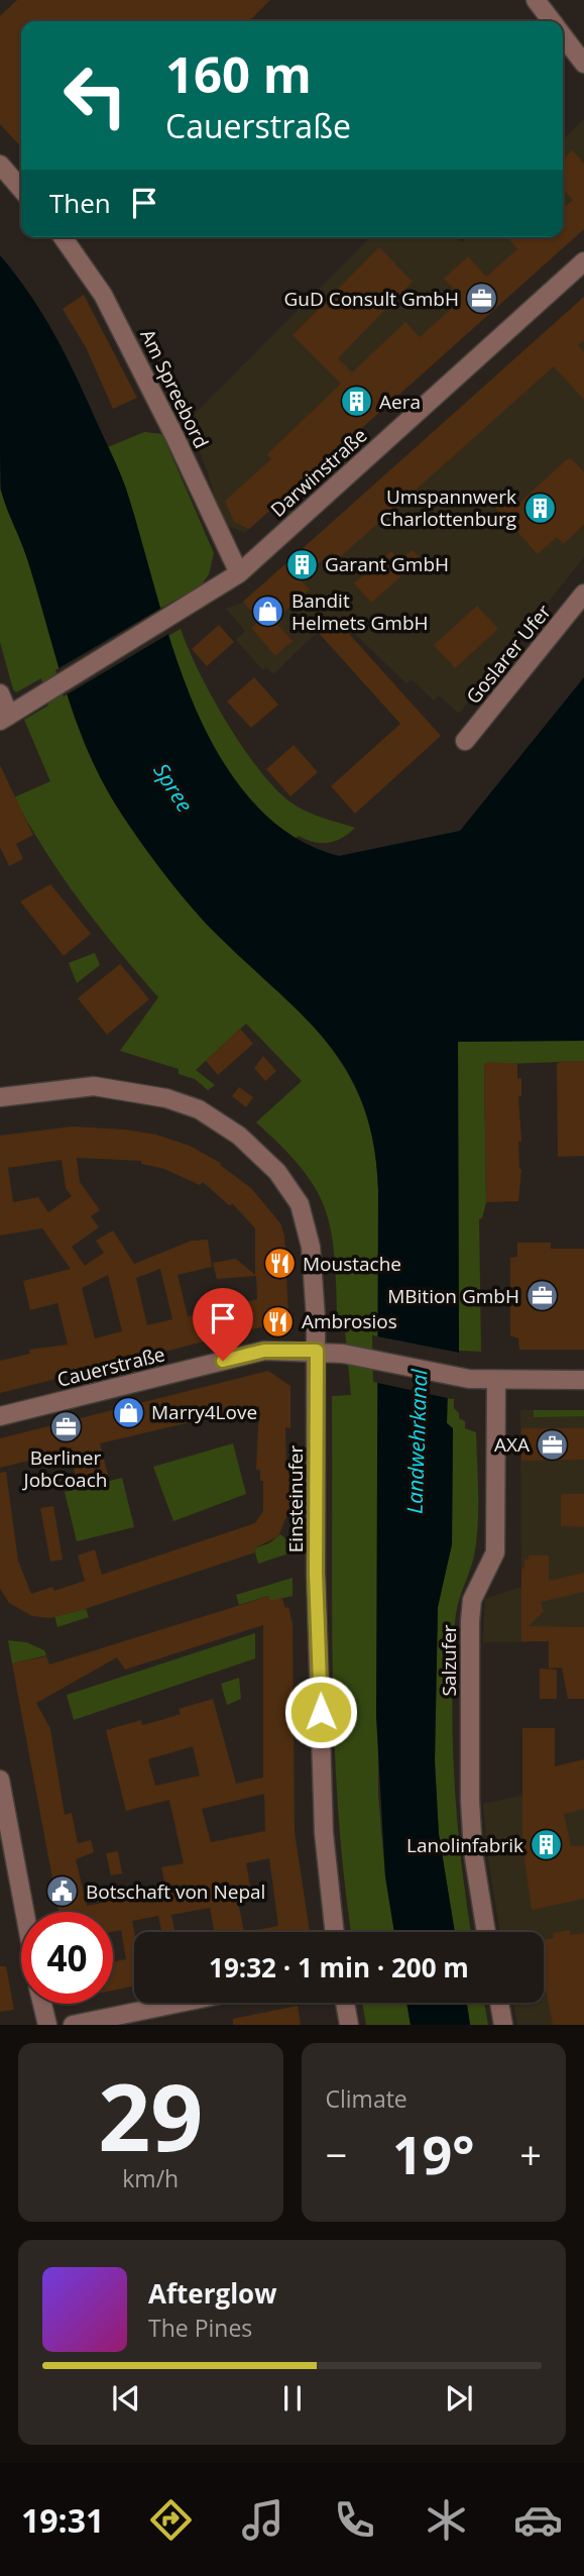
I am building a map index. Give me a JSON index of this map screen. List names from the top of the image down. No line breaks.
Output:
{"streets":{"street":["Am Spreebord","Darwinstraße","Goslarer Ufer","Cauerstraße","Einsteinufer","Salzufer"]},"crossings":[["Am Spreebord","Darwinstraße"],["Cauerstraße","Einsteinufer"],["Cauerstraße","Salzufer"]],"water":["Spree","Landwehrkanal"],"places":{"office":["GuD Consult GmbH","MBition GmbH","Berliner JobCoach","AXA"],"building":["Aera","Umspannwerk Charlottenburg","Garant GmbH","Lanolinfabrik"],"shop":["Bandit Helmets GmbH","Marry4Love"],"restaurant":["Moustache","Ambrosios"],"public building":["Botschaft von Nepal"]},"page":{"turn":["160 m","Cauerstraße"],"then":"Then","limit":"40","trip":"19:32 · 1 min · 200 m","tile":[["29","km/h"],"Climate"],"heat":["−","19°","+"],"song":["Afterglow","The Pines"],"tabs":"19:31"}}
